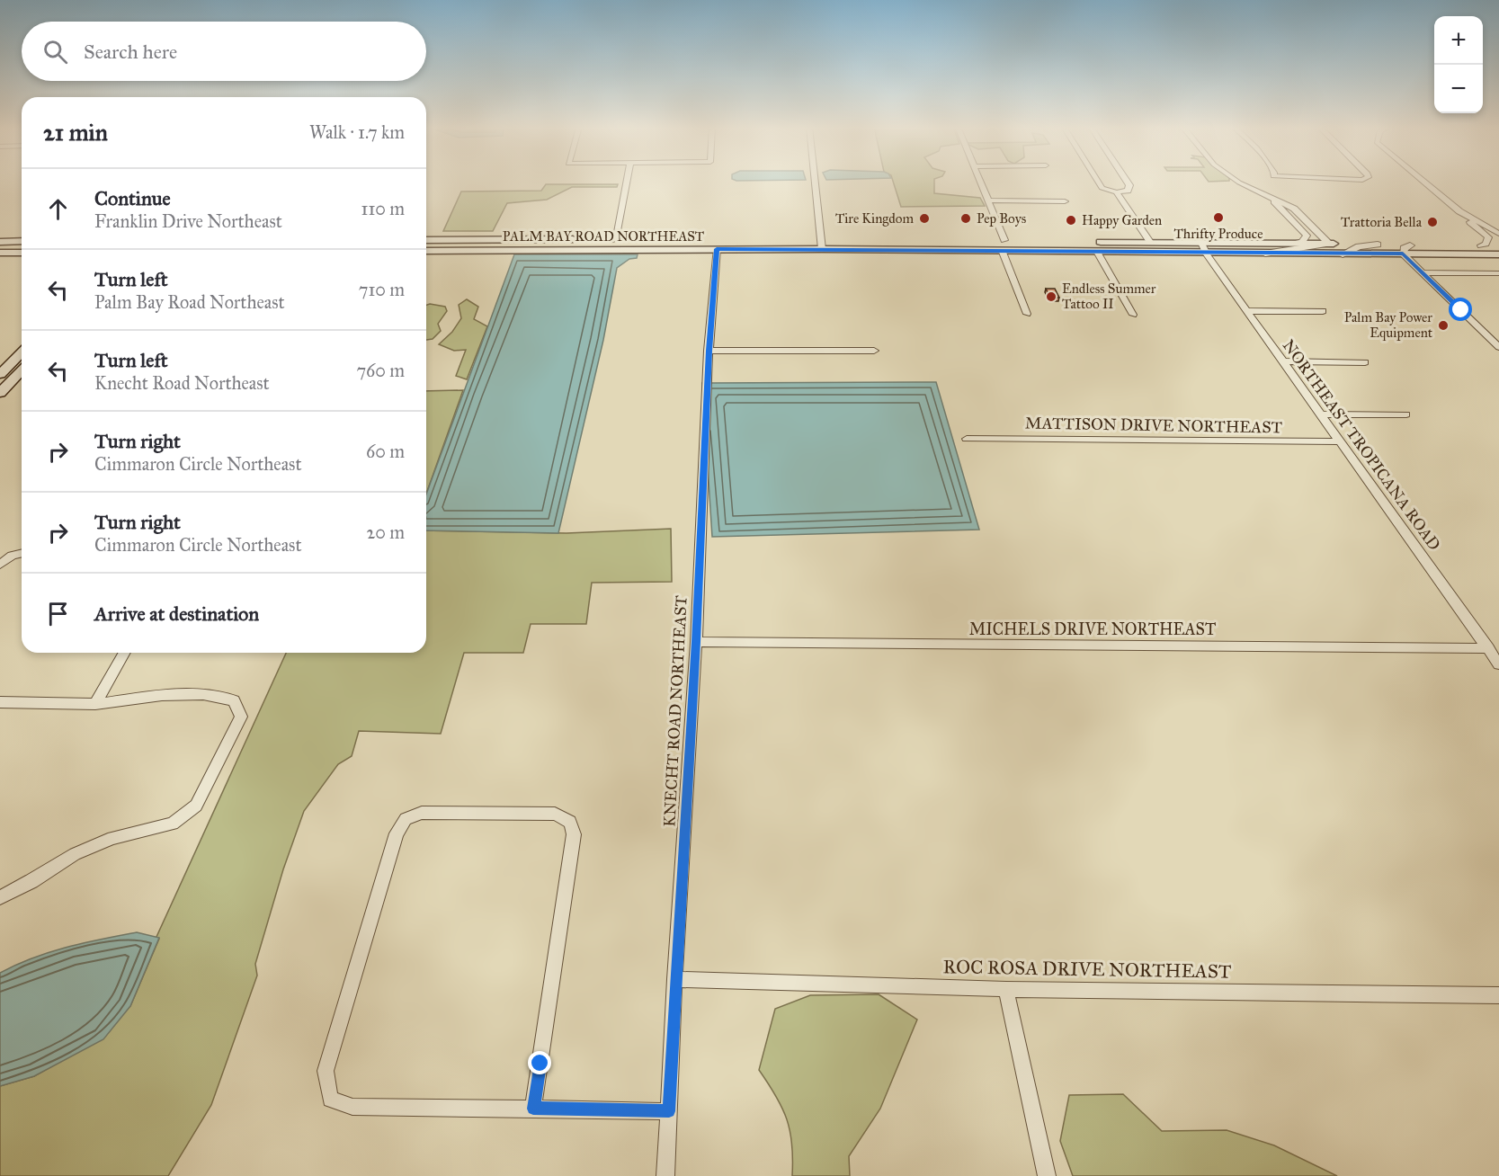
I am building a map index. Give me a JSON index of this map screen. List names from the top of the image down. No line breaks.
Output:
{"streets":{"main road":["PALM BAY ROAD NORTHEAST"],"street":["MATTISON DRIVE NORTHEAST","NORTHEAST TROPICANA ROAD","MICHELS DRIVE NORTHEAST","KNECHT ROAD NORTHEAST","ROC ROSA DRIVE NORTHEAST"]},"crossings":[["PALM BAY ROAD NORTHEAST","NORTHEAST TROPICANA ROAD"],["PALM BAY ROAD NORTHEAST","KNECHT ROAD NORTHEAST"],["MATTISON DRIVE NORTHEAST","NORTHEAST TROPICANA ROAD"],["NORTHEAST TROPICANA ROAD","MICHELS DRIVE NORTHEAST"],["MICHELS DRIVE NORTHEAST","KNECHT ROAD NORTHEAST"],["KNECHT ROAD NORTHEAST","ROC ROSA DRIVE NORTHEAST"]],"places":["Thrifty Produce","Tire Kingdom","Pep Boys","Happy Garden","Trattoria Bella","Endless Summer Tattoo II","Palm Bay Power Equipment"],"page":{"map_buttons":["+","−"],"search":"Search here","heading":["21 min","Walk · 1.7 km"],"list":[["Continue","Franklin Drive Northeast","110 m"],["Turn left","Palm Bay Road Northeast","710 m"],["Turn left","Knecht Road Northeast","760 m"],["Turn right","Cimmaron Circle Northeast","60 m"],["Turn right","Cimmaron Circle Northeast","20 m"],"Arrive at destination"]}}
